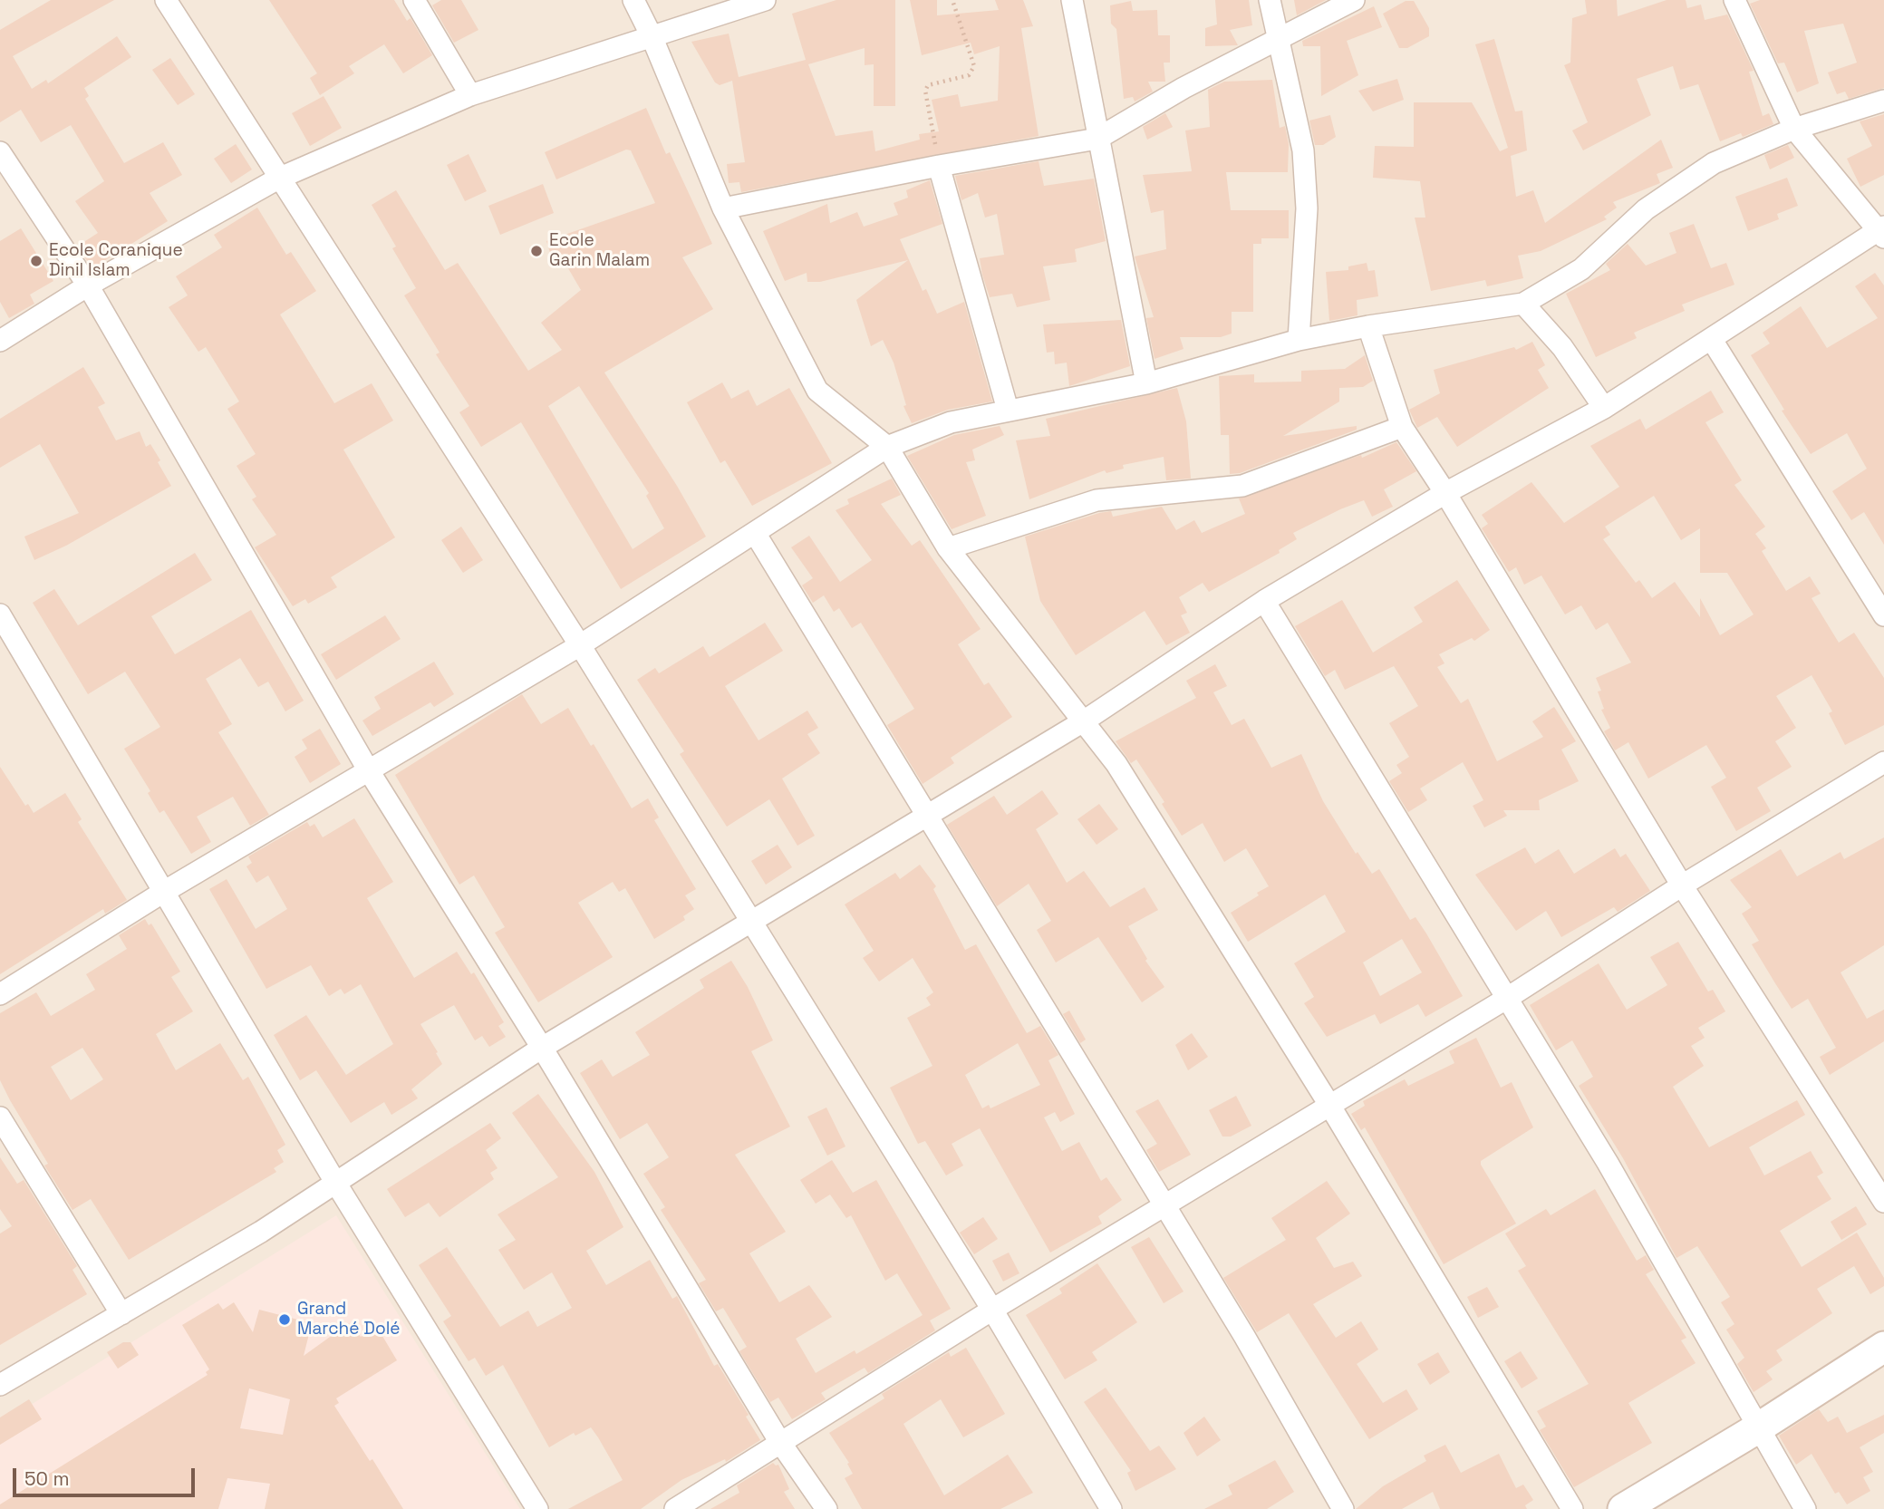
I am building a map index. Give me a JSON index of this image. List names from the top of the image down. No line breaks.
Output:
{"places":["Ecole Garin Malam","Ecole Coranique Dinil Islam","Grand Marché Dolé"],"scale_bar":"50 m"}
